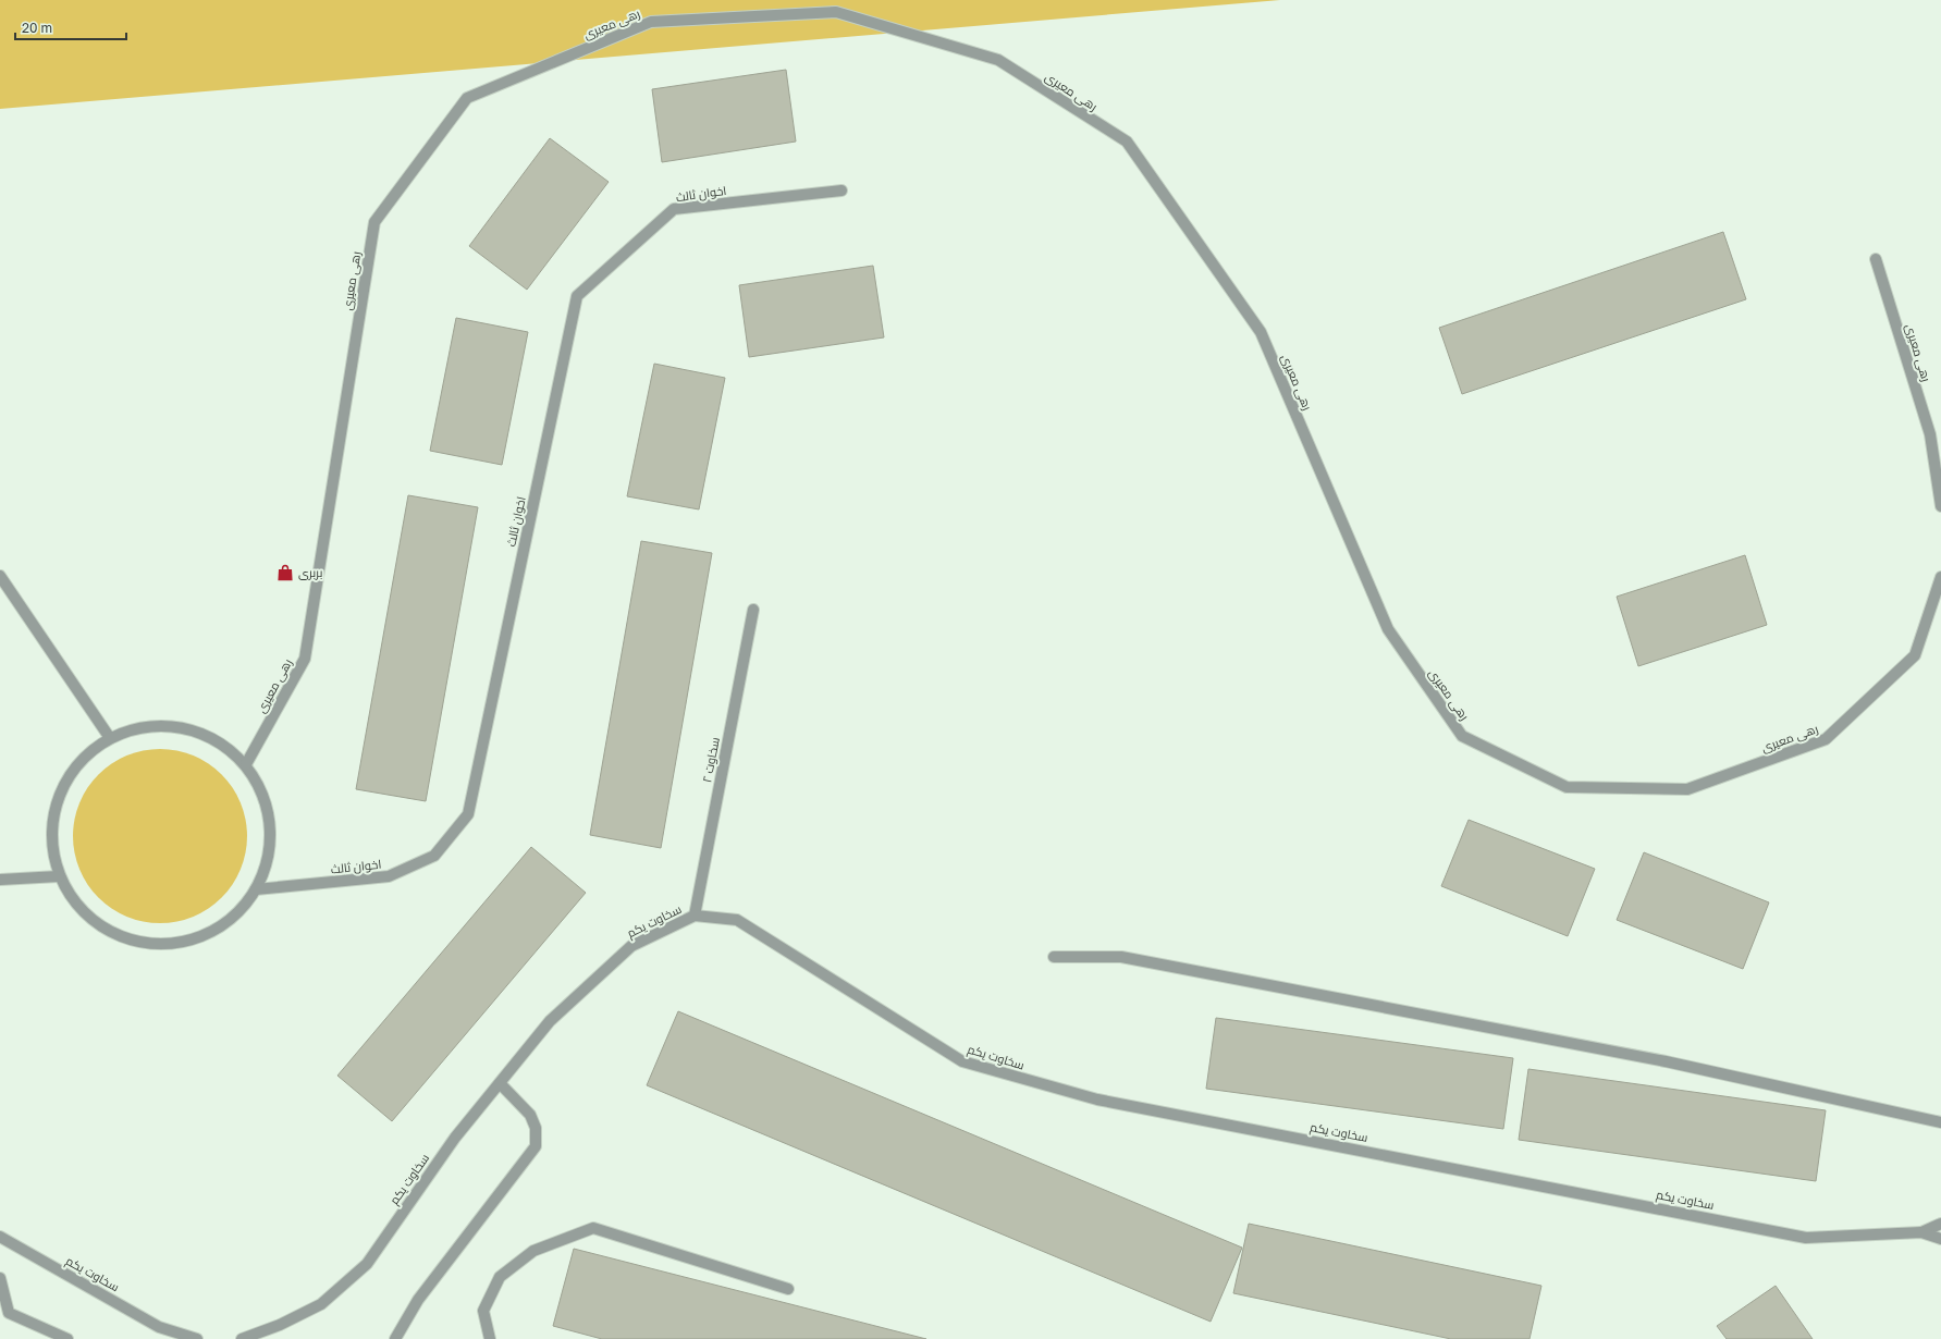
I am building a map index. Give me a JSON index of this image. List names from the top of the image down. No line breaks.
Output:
{"streets":{"street":["رهی معیری","اخوان ثالث","سخاوت ۲","سخاوت یکم"]},"crossings":[["سخاوت ۲","سخاوت یکم"]],"places":{"shop":["بربری"]},"scale_bar":"20 m"}
